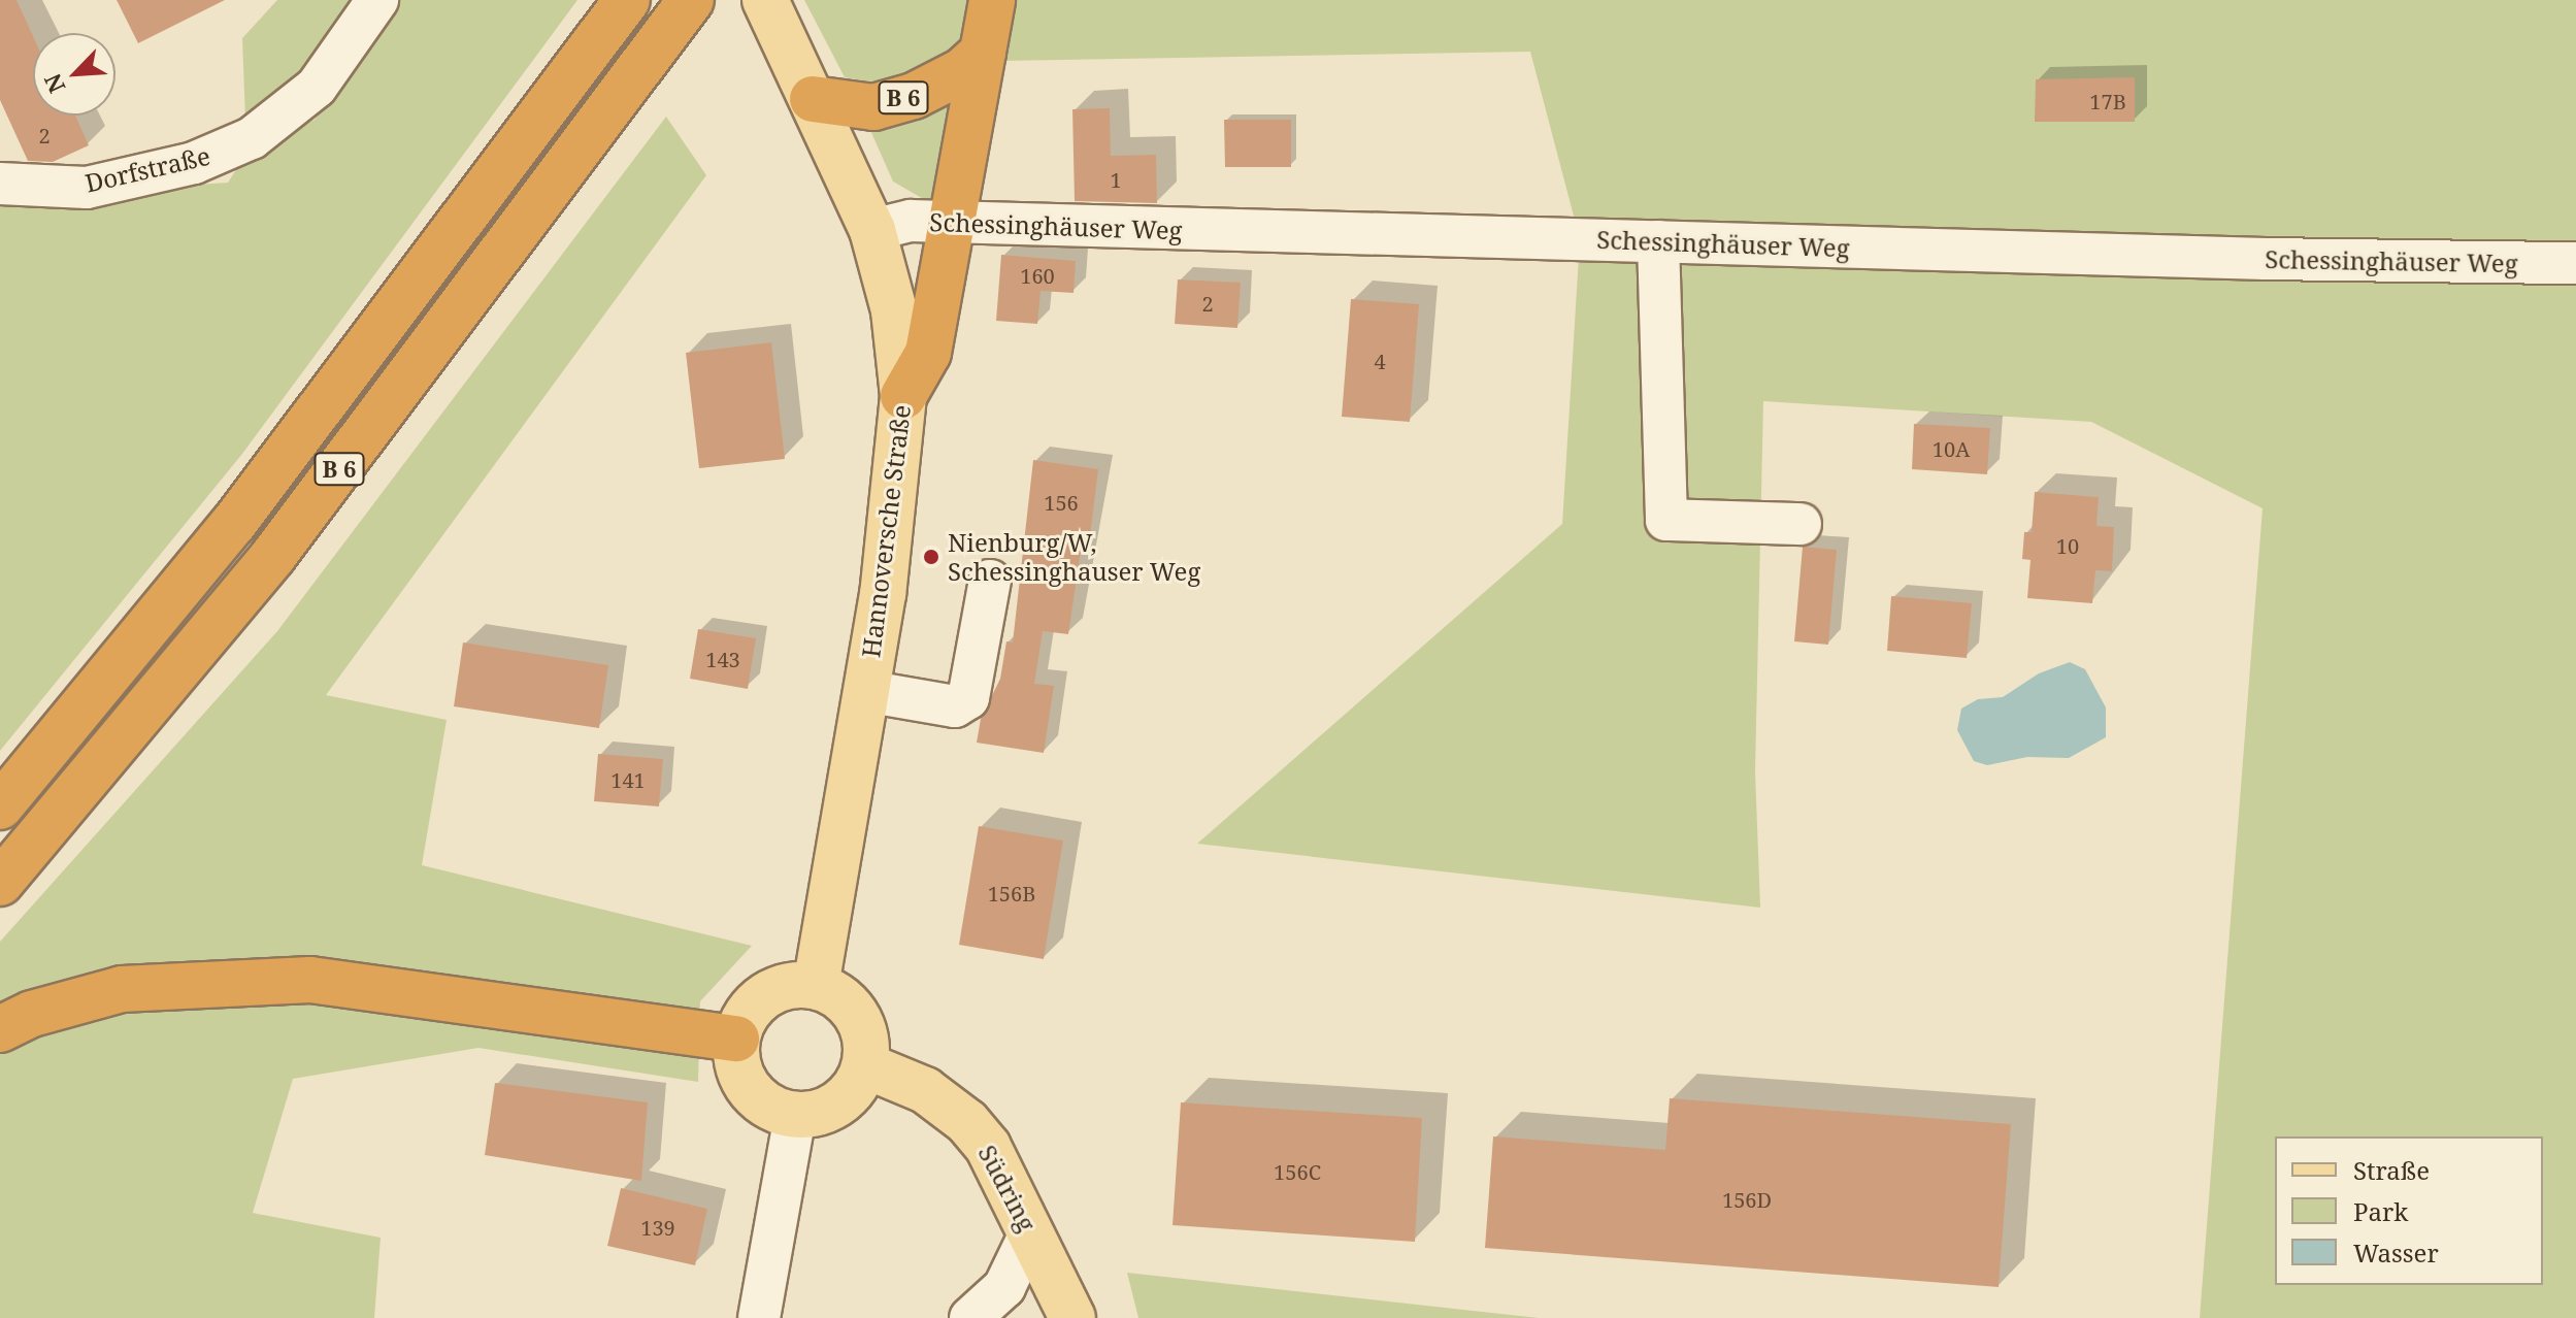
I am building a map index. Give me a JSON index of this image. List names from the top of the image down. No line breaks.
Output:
{"streets":{"highway":["B 6"],"main road":["Hannoversche Straße","Südring"],"street":["Dorfstraße","Schessinghäuser Weg"]},"crossings":[["B 6","Hannoversche Straße"],["Schessinghäuser Weg","Hannoversche Straße"],["Hannoversche Straße","Südring"]],"places":["Nienburg/W, Schessinghauser Weg"],"house_numbers":["17B","2","1","160","2","4","10A","156","10","143","141","156B","156C","156D","139"],"legend":["Straße","Park","Wasser"],"north":"bottom left"}
